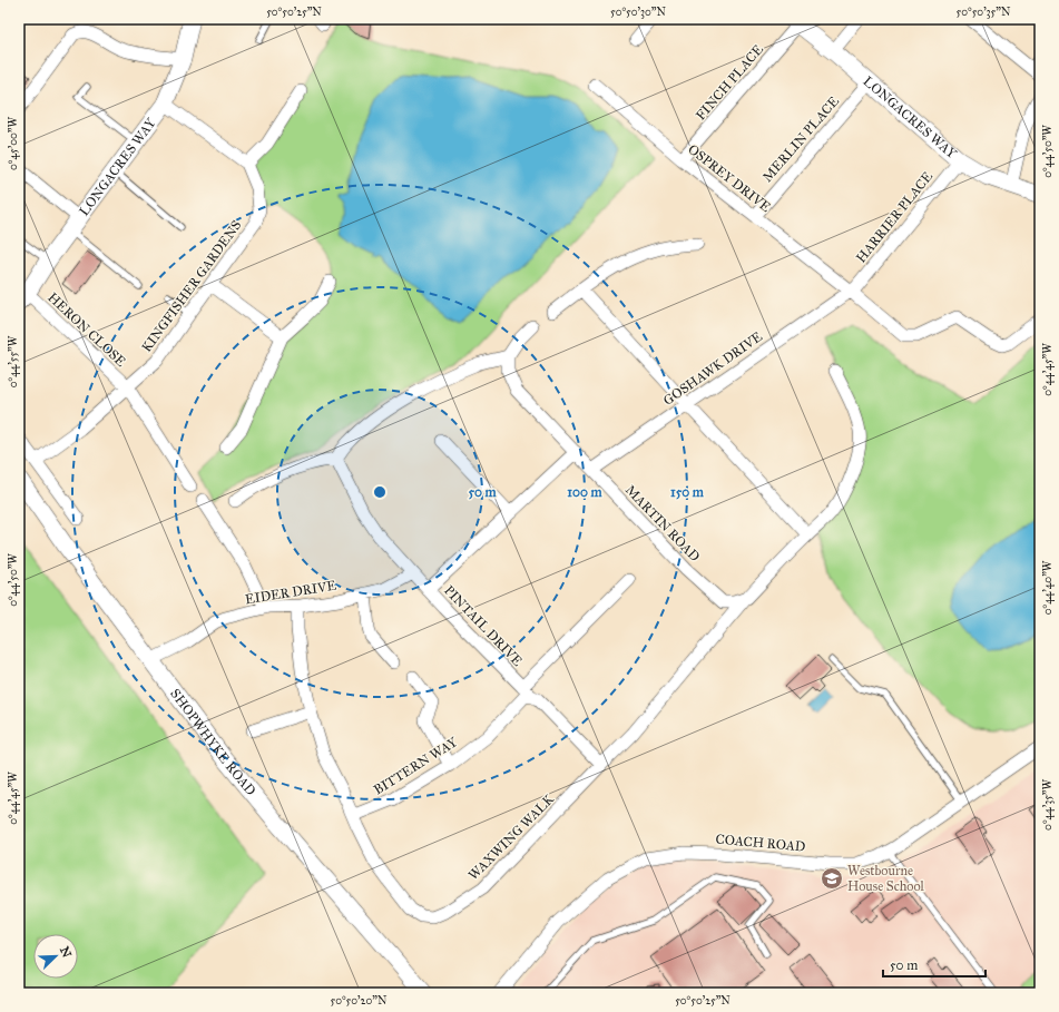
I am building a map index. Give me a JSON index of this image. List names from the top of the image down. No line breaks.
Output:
{"streets":{"main road":["LONGACRES WAY","SHOPWHYKE ROAD"],"street":["FINCH PLACE","MERLIN PLACE","OSPREY DRIVE","HARRIER PLACE","KINGFISHER GARDENS","HERON CLOSE","GOSHAWK DRIVE","MARTIN ROAD","EIDER DRIVE","PINTAIL DRIVE","BITTERN WAY","WAXWING WALK","COACH ROAD"]},"crossings":[["FINCH PLACE","LONGACRES WAY"],["FINCH PLACE","OSPREY DRIVE"],["LONGACRES WAY","MERLIN PLACE"],["LONGACRES WAY","HARRIER PLACE"],["LONGACRES WAY","HERON CLOSE"],["MERLIN PLACE","OSPREY DRIVE"],["OSPREY DRIVE","HARRIER PLACE"],["OSPREY DRIVE","GOSHAWK DRIVE"],["HARRIER PLACE","GOSHAWK DRIVE"],["KINGFISHER GARDENS","HERON CLOSE"],["GOSHAWK DRIVE","MARTIN ROAD"],["EIDER DRIVE","PINTAIL DRIVE"],["EIDER DRIVE","SHOPWHYKE ROAD"],["PINTAIL DRIVE","BITTERN WAY"],["PINTAIL DRIVE","WAXWING WALK"],["BITTERN WAY","WAXWING WALK"]],"places":{"school or university":["Westbourne House School"]},"scale_bar":"50 m","north":"top right","coordinates":["50°50'25\"N","50°50'30\"N","50°50'35\"N","0°45'00\"W","0°44'50\"W","0°44'55\"W","0°44'45\"W","0°44'40\"W","0°44'35\"W","50°50'20\"N"],"rings":["50 m","100 m","150 m"]}
